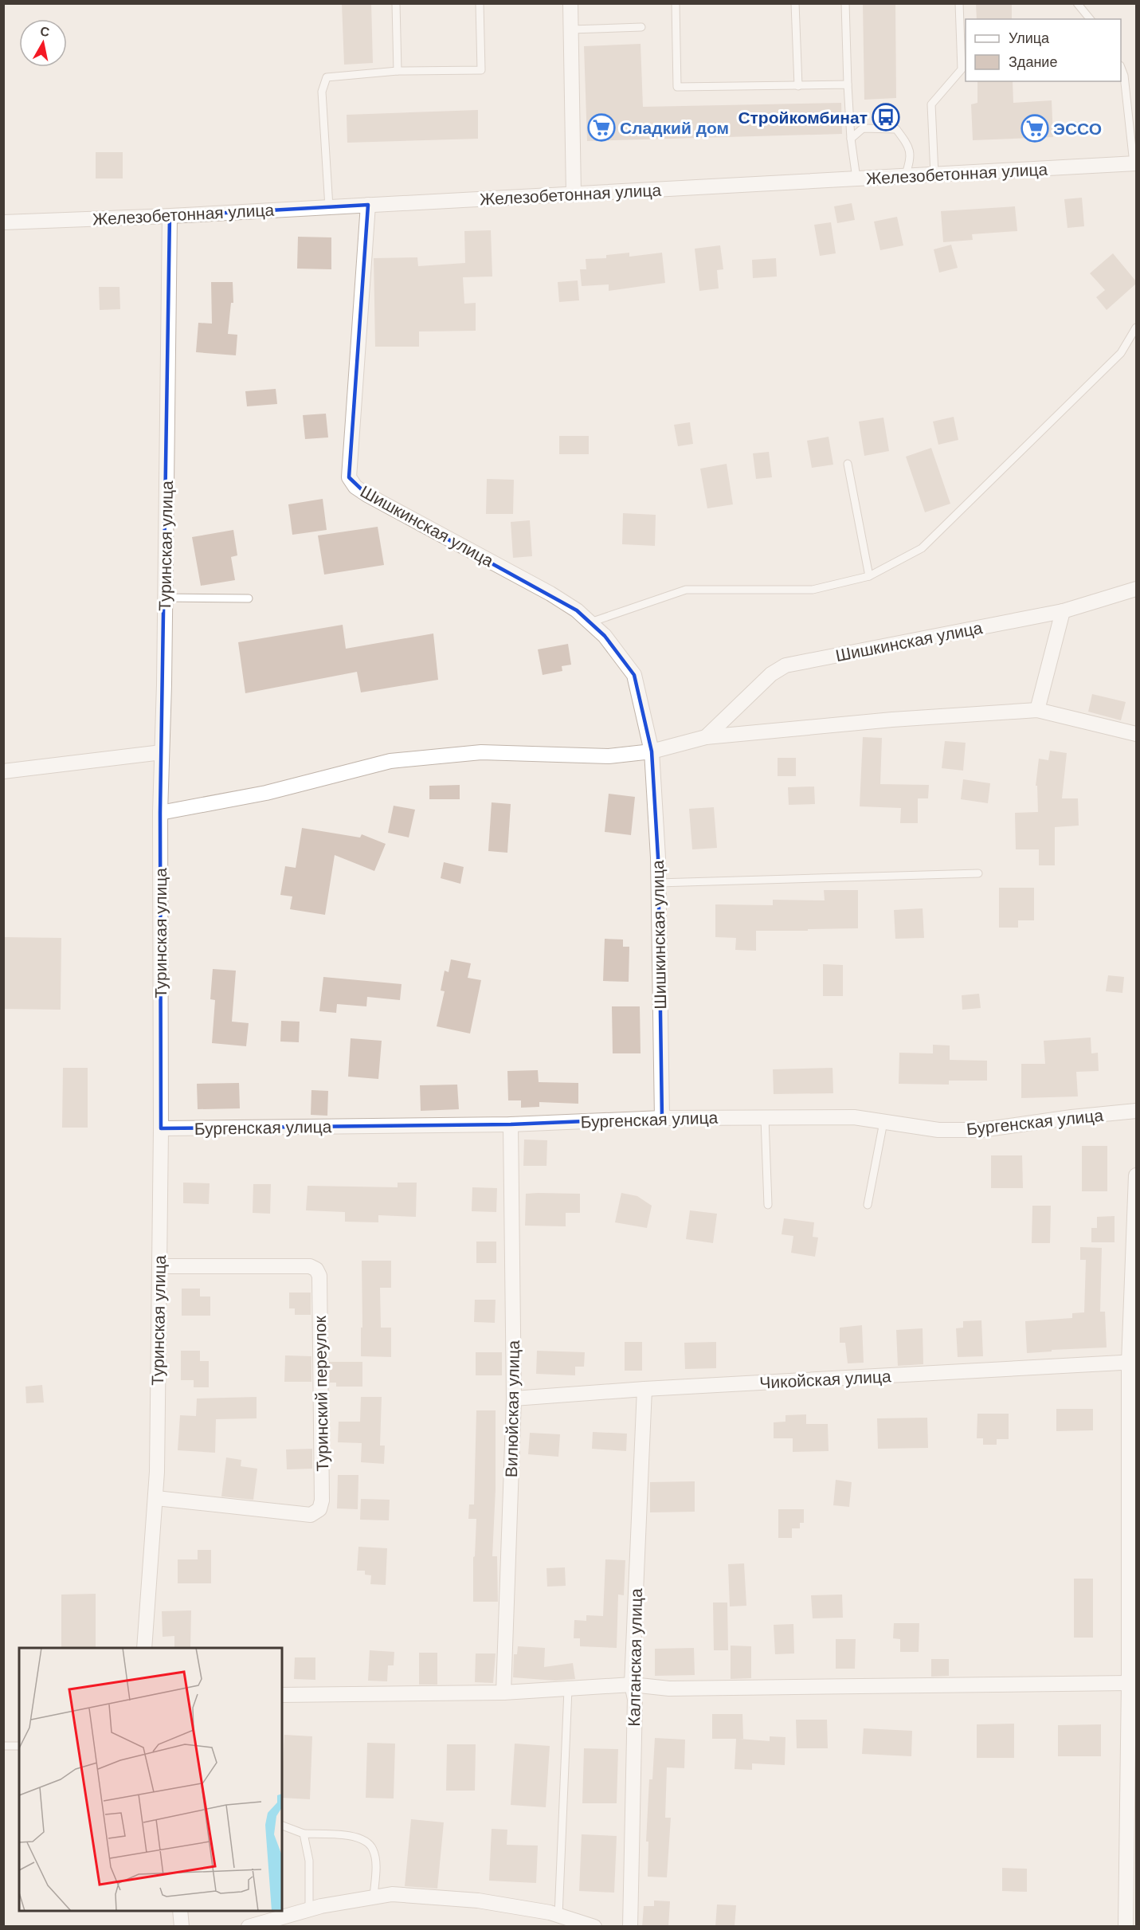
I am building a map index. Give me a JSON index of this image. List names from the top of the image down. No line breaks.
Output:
{"streets":{"street":["Железобетонная улица","Шишкинская улица","Туринская улица","Бургенская улица","Чикойская улица","Туринский переулок","Вилюйская улица","Калганская улица"]},"crossings":[["Железобетонная улица","Шишкинская улица"],["Железобетонная улица","Туринская улица"],["Шишкинская улица","Туринская улица"],["Шишкинская улица","Бургенская улица"],["Туринская улица","Бургенская улица"],["Туринская улица","Туринский переулок"],["Бургенская улица","Вилюйская улица"],["Чикойская улица","Вилюйская улица"],["Чикойская улица","Калганская улица"]],"places":{"bus stop":["Стройкомбинат"],"supermarket":["Сладкий дом","ЭССО"]},"legend":["Улица","Здание"],"north":"top"}
